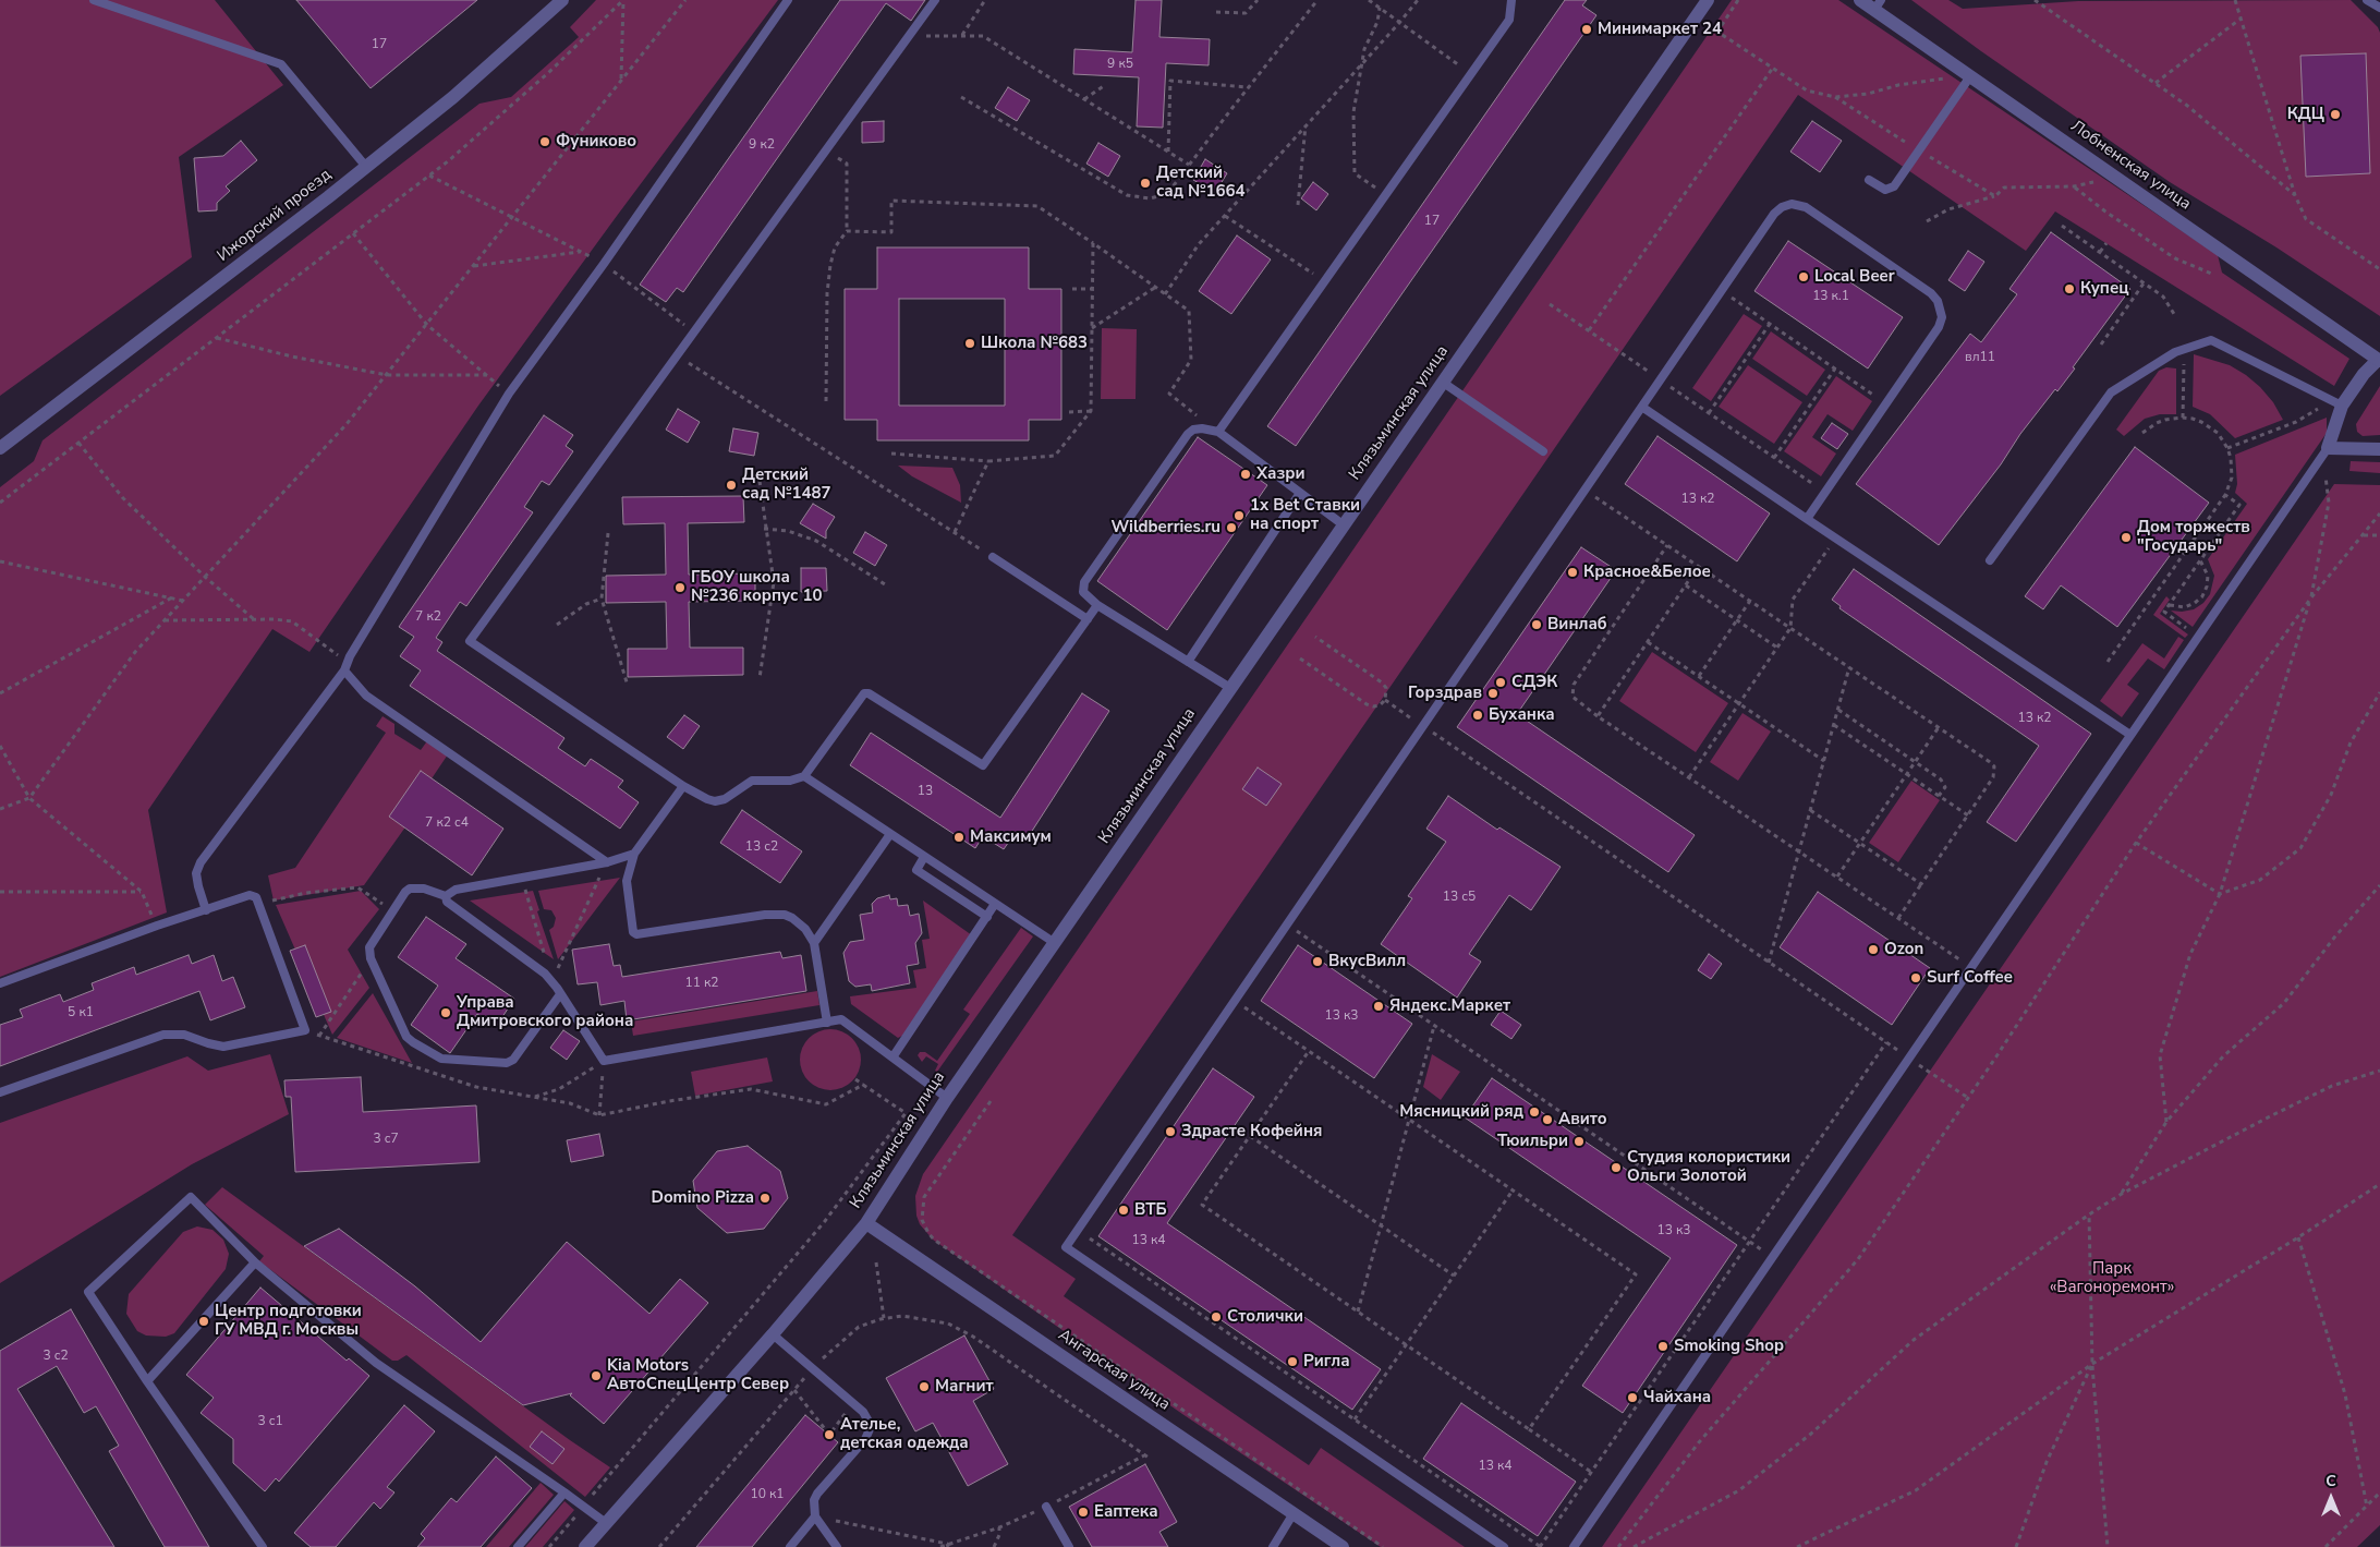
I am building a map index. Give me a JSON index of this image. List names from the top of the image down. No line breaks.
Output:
{"streets":{"street":["Лобненская улица","Ижорский проезд","Клязьминская улица","Ангарская улица"]},"crossings":[["Клязьминская улица","Ангарская улица"]],"parks":["Парк «Вагоноремонт»"],"places":["Минимаркет 24","КДЦ","Фуниково","Детский сад №1664","Local Beer","Купец","Школа №683","Хазри","Детский сад №1487","1x Bet Ставки на спорт","Wildberries.ru","Дом торжеств \"Государь\"","Красное&Белое","ГБОУ школа №236 корпус 10","Винлаб","СДЭК","Горздрав","Буханка","Максимум","Ozon","ВкусВилл","Surf Coffee","Яндекс.Маркет","Управа Дмитровского района","Мясницкий ряд","Авито","Здрасте Кофейня","Тюильри","Студия колористики Ольги Золотой","Domino Pizza","ВТБ","Столички","Центр подготовки ГУ МВД г. Москвы","Smoking Shop","Ригла","Kia Motors АвтоСпецЦентр Север","Магнит","Чайхана","Ателье, детская одежда","Еаптека"],"house_numbers":["17","9 к5","9 к2","17","13 к.1","вл11","13 к2","7 к2","13 к2","13","7 к2 с4","13 с2","13 с5","11 к2","5 к1","13 к3","3 с7","13 к3","13 к4","3 с2","3 с1","13 к4","10 к1"],"north":"top"}
